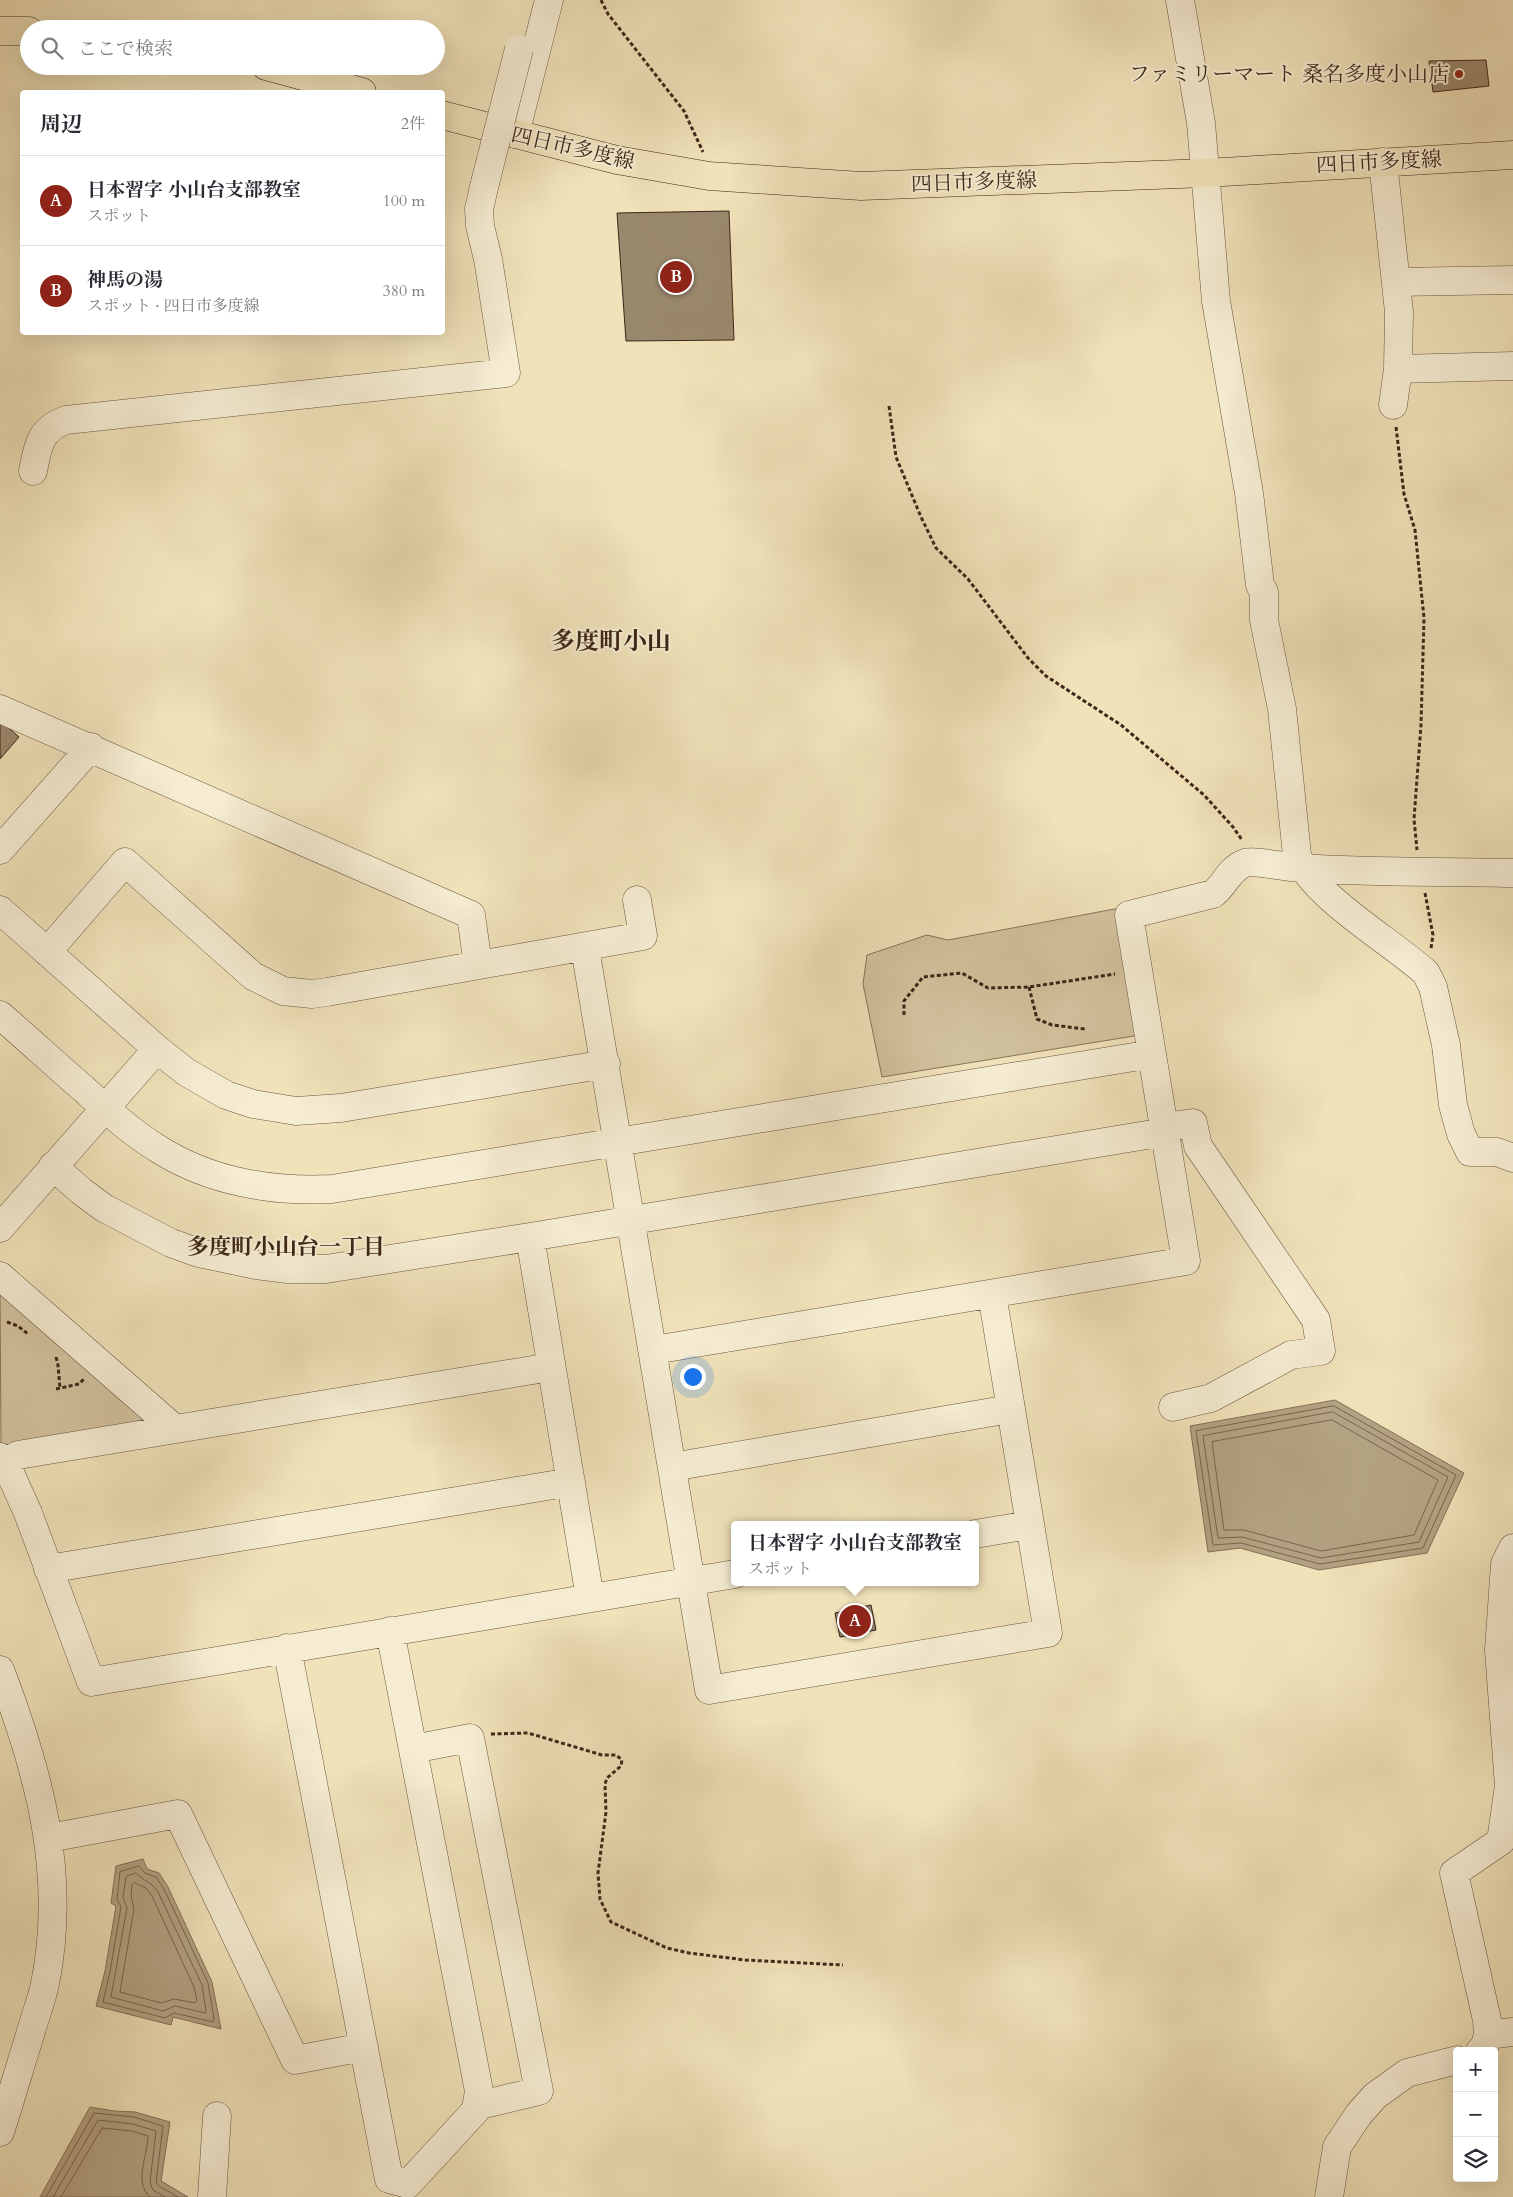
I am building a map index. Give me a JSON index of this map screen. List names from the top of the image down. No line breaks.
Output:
{"streets":{"main road":["四日市多度線"]},"districts":["多度町小山","多度町小山台一丁目"],"places":["ファミリーマート 桑名多度小山店"],"page":{"search":"ここで検索","heading":["周辺","2件"],"list":[{"mark":"A","name":"日本習字 小山台支部教室","note":"スポット","value":"100 m"},{"mark":"B","name":"神馬の湯","note":"スポット · 四日市多度線","value":"380 m"}],"pins":["B","A"],"popup":["日本習字 小山台支部教室","スポット"],"map_buttons":["+","−"]}}
